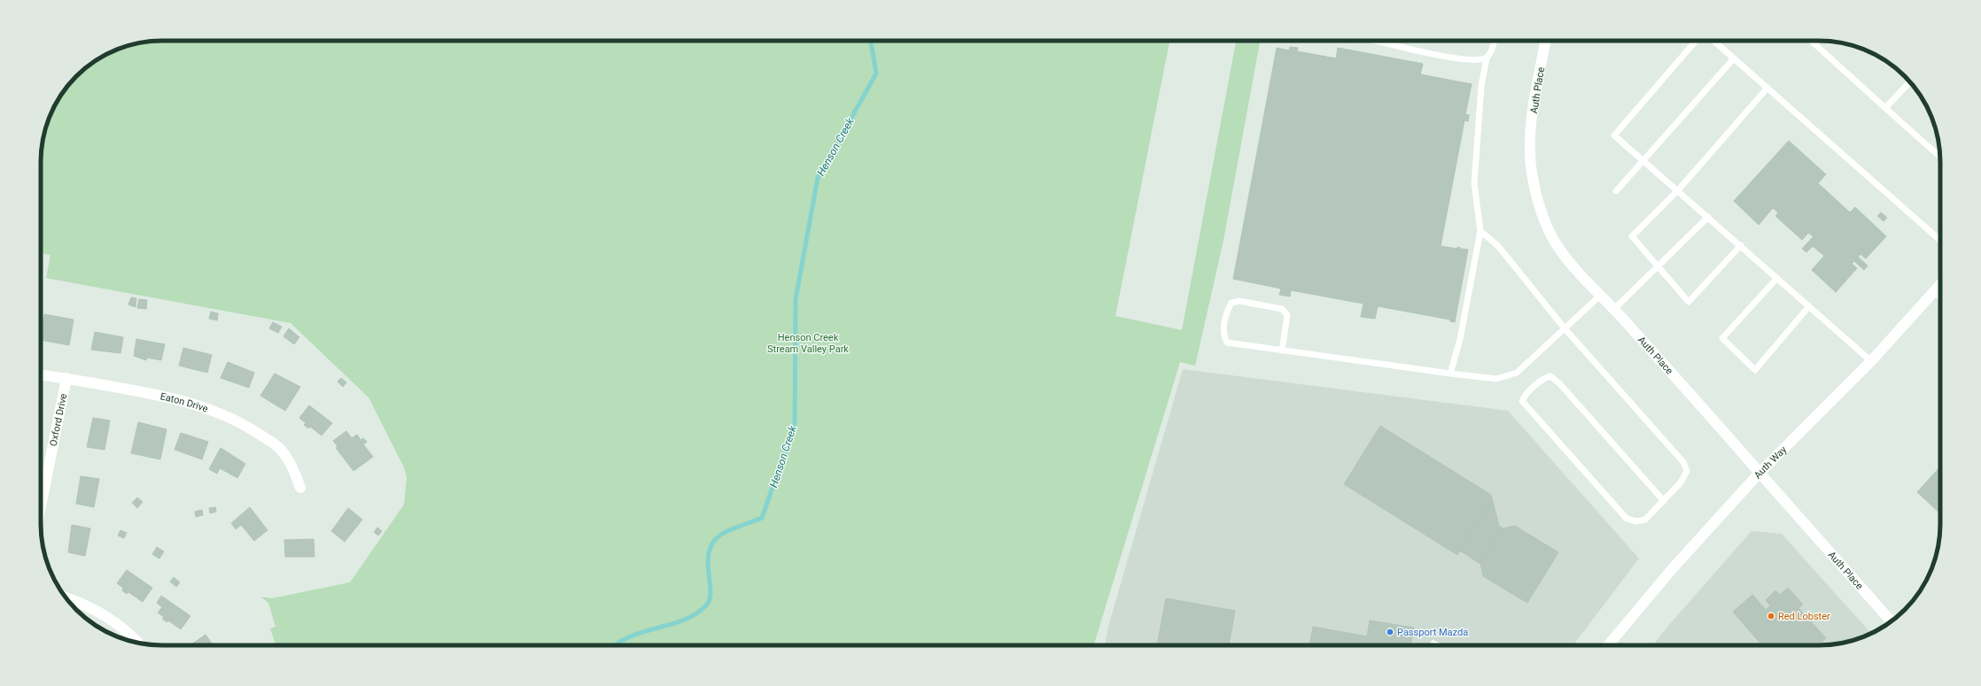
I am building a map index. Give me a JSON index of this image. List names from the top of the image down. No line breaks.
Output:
{"streets":{"street":["Auth Place","Eaton Drive","Oxford Drive","Auth Way"]},"crossings":[["Auth Place","Auth Way"],["Eaton Drive","Oxford Drive"]],"water":["Henson Creek"],"parks":["Henson Creek Stream Valley Park"],"places":["Red Lobster","Passport Mazda"]}
